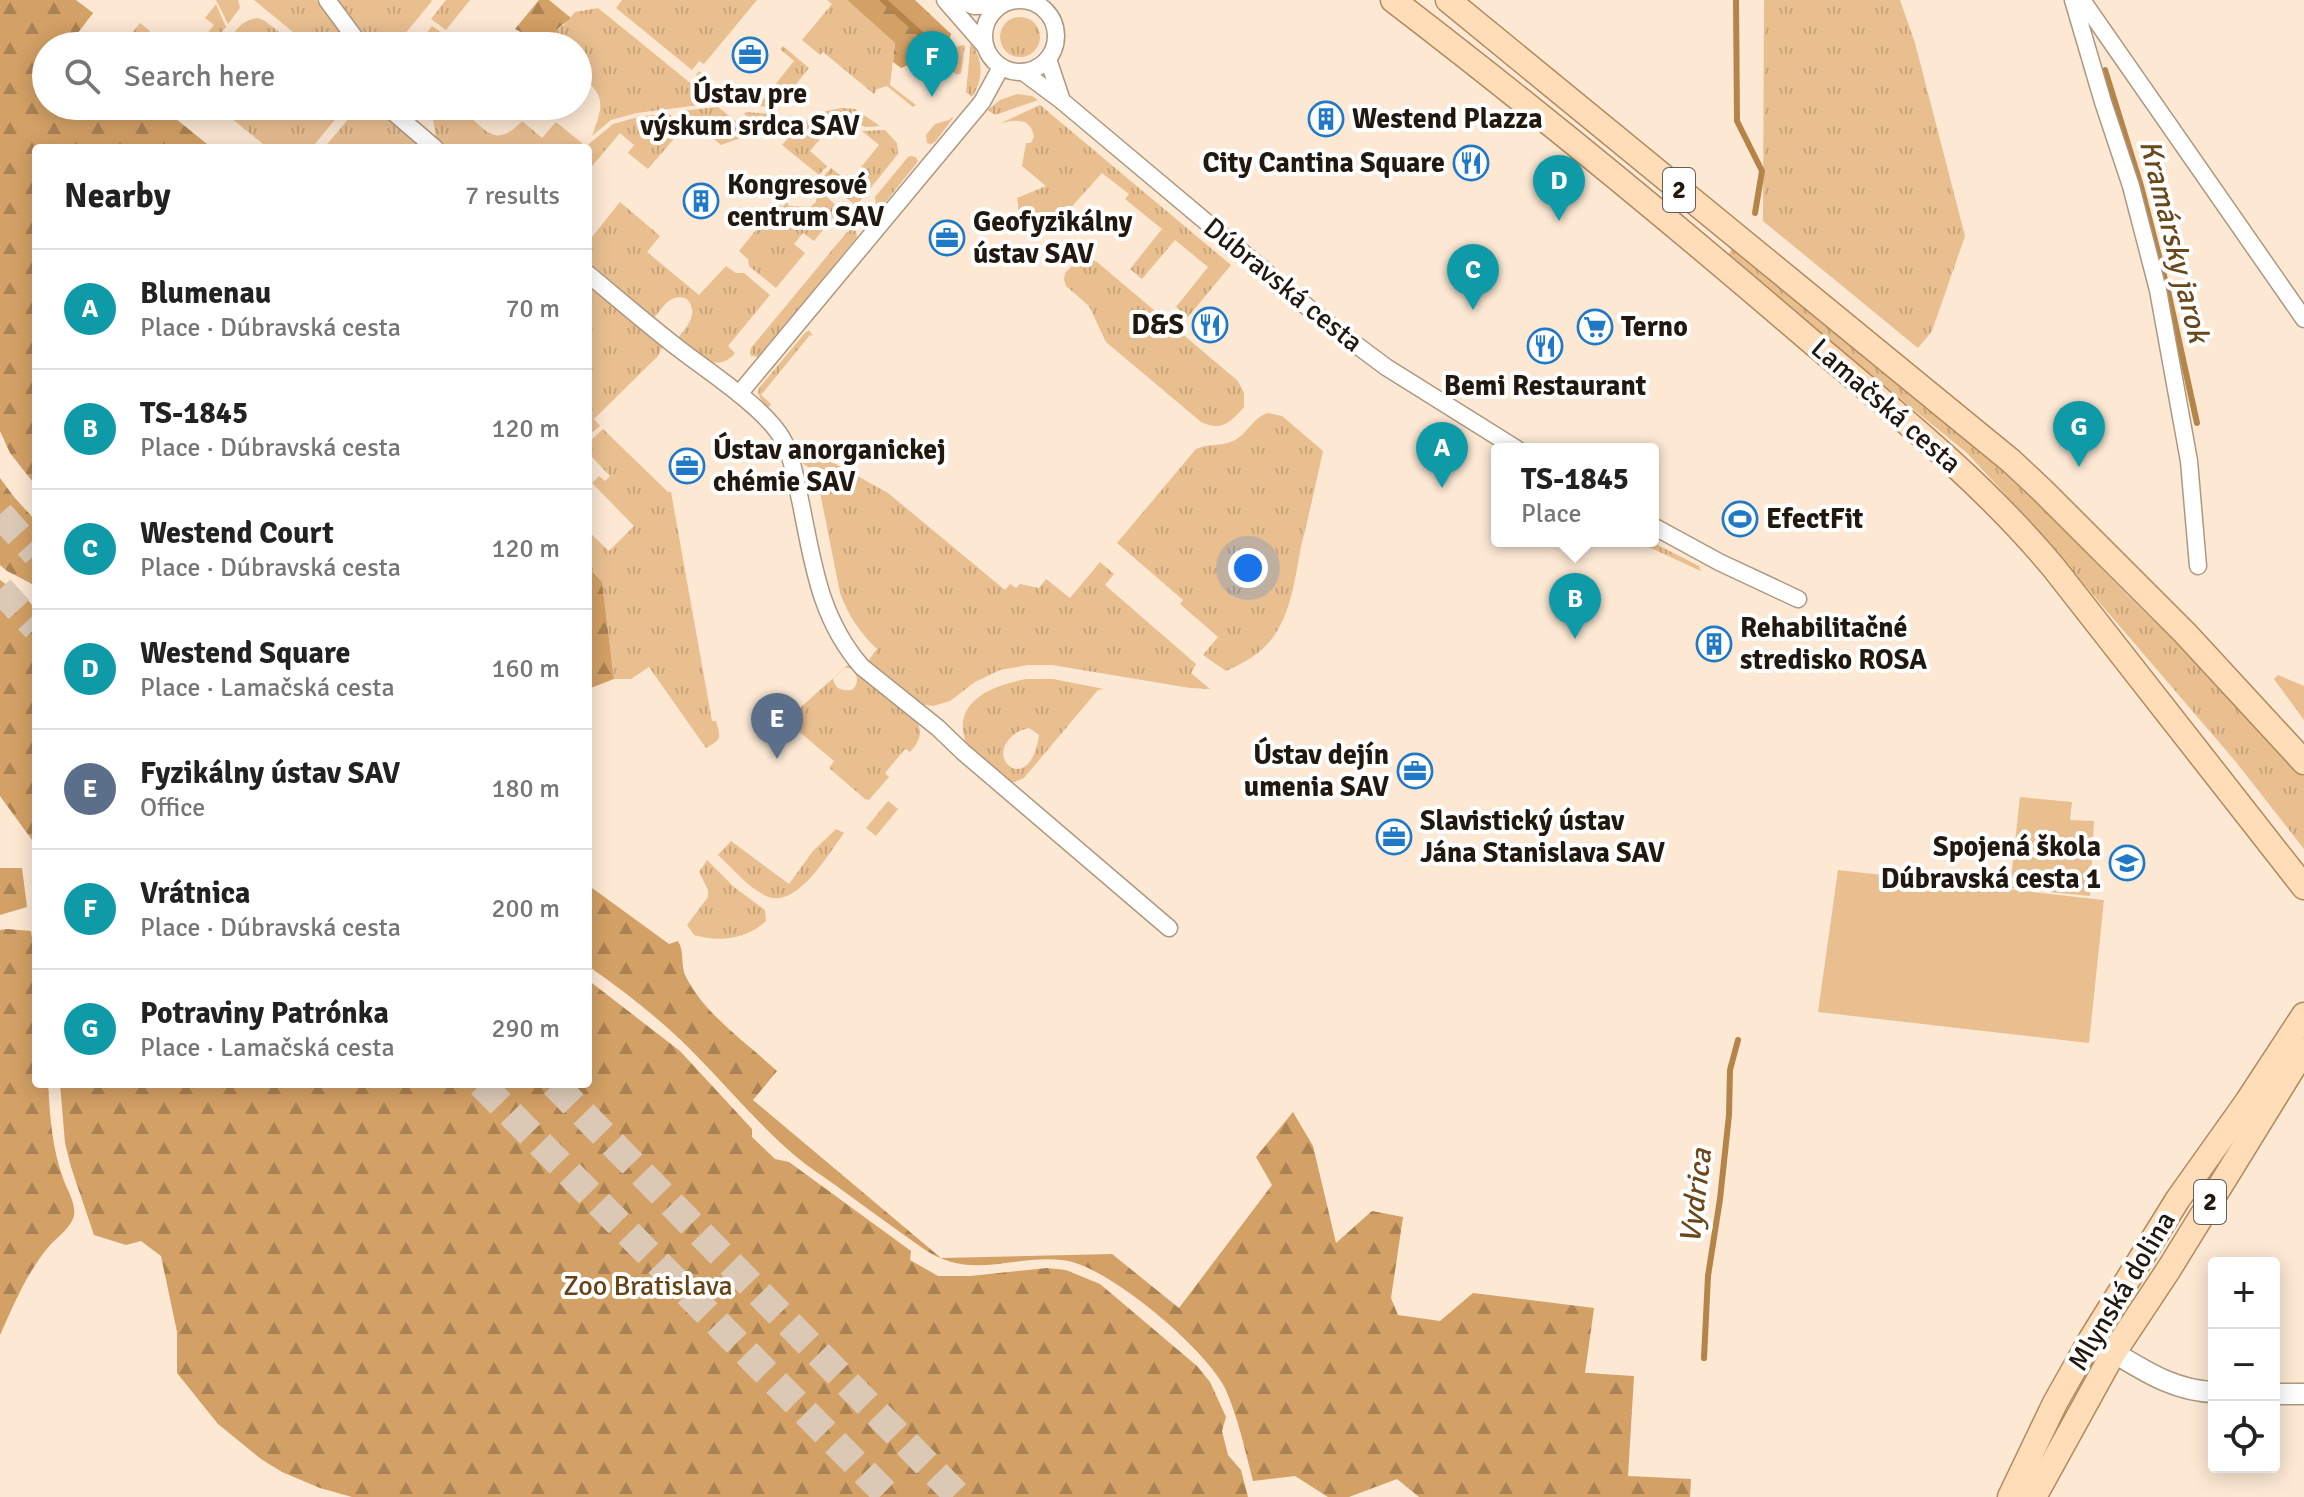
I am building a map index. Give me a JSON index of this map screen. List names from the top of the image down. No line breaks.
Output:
{"streets":{"main road":["2","Lamačská cesta","Mlynská dolina"],"street":["Dúbravská cesta"]},"water":["Kramársky jarok","Vydrica"],"parks":["Zoo Bratislava"],"places":{"office":["Ústav pre výskum srdca SAV","Geofyzikálny ústav SAV","Ústav anorganickej chémie SAV","Ústav dejín umenia SAV","Slavistický ústav Jána Stanislava SAV"],"building":["Westend Plazza","Kongresové centrum SAV","Rehabilitačné stredisko ROSA"],"restaurant":["City Cantina Square","D&S","Bemi Restaurant"],"supermarket":["Terno"],"sports":["EfectFit"],"school or university":["Spojená škola Dúbravská cesta 1"]},"page":{"pins":["F","D","C","G","A","B","E"],"search":"Search here","heading":["Nearby","7 results"],"list":[{"mark":"A","name":"Blumenau","note":"Place · Dúbravská cesta","value":"70 m"},{"mark":"B","name":"TS-1845","note":"Place · Dúbravská cesta","value":"120 m"},{"mark":"C","name":"Westend Court","note":"Place · Dúbravská cesta","value":"120 m"},{"mark":"D","name":"Westend Square","note":"Place · Lamačská cesta","value":"160 m"},{"mark":"E","name":"Fyzikálny ústav SAV","note":"Office","value":"180 m"},{"mark":"F","name":"Vrátnica","note":"Place · Dúbravská cesta","value":"200 m"},{"mark":"G","name":"Potraviny Patrónka","note":"Place · Lamačská cesta","value":"290 m"}],"popup":["TS-1845","Place"],"map_buttons":["+","−"]}}
